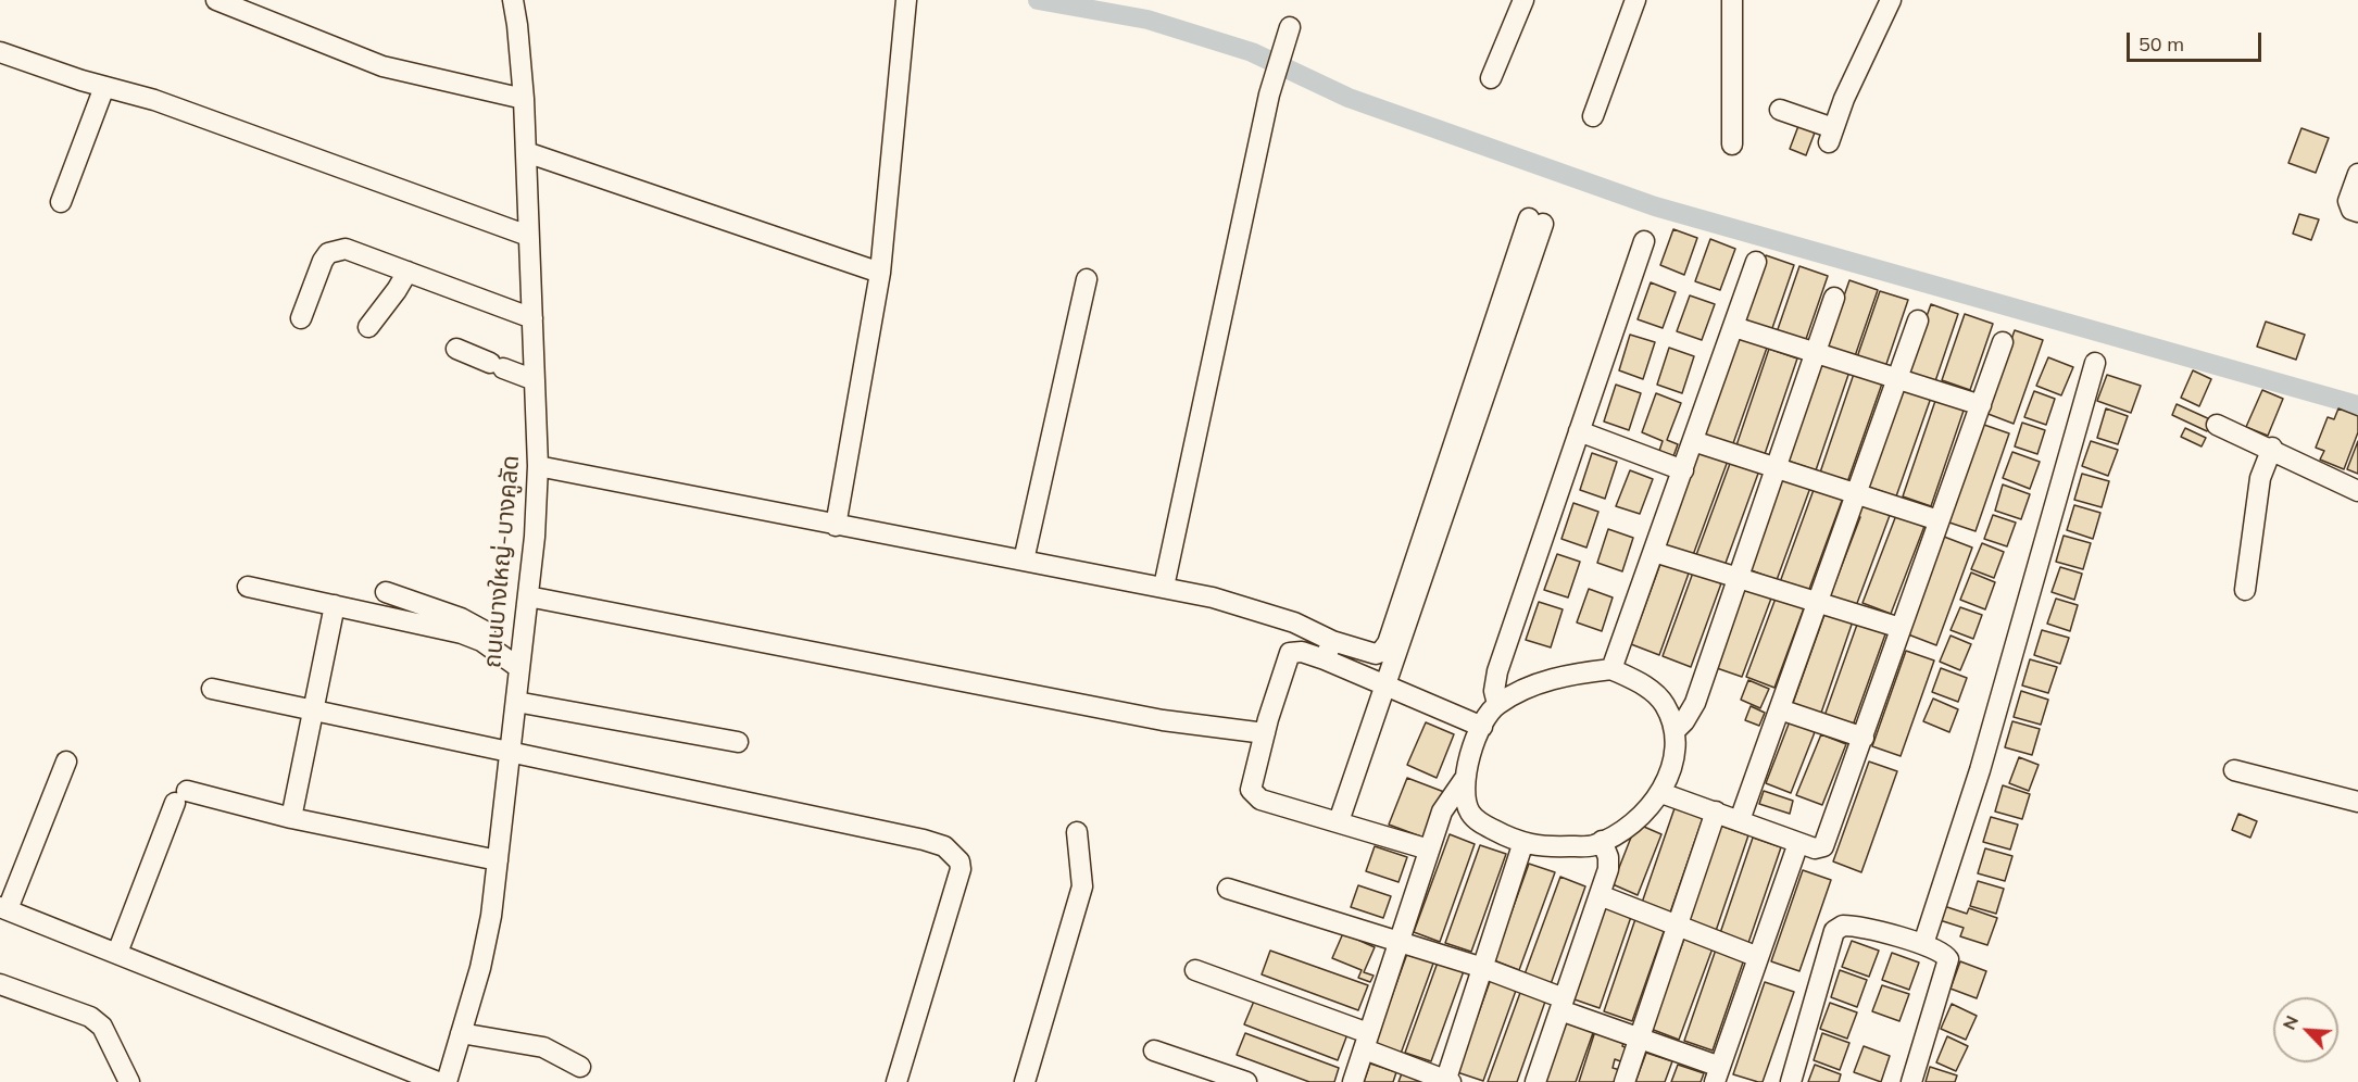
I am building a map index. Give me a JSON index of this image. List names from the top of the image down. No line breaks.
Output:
{"streets":{"street":["ถนนบางใหญ่-บางคูลัด"]},"scale_bar":"50 m","north":"top left"}
